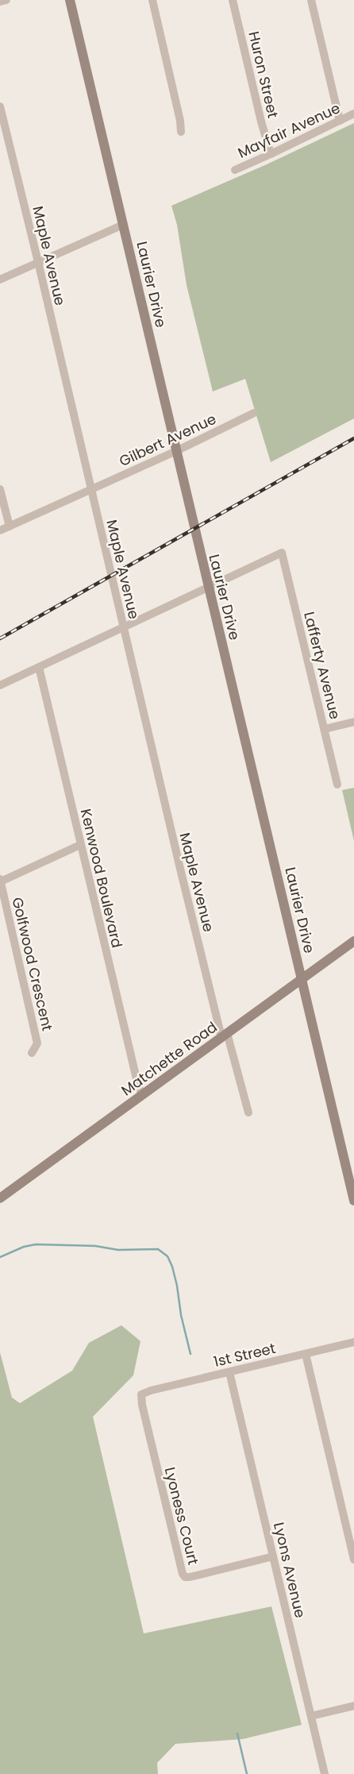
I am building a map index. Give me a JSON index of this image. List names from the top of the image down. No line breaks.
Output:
{"streets":{"street":["Huron Street","Mayfair Avenue","Maple Avenue","Laurier Drive","Gilbert Avenue","Lafferty Avenue","Kenwood Boulevard","Golfwood Crescent","Matchette Road","1st Street","Lyoness Court","Lyons Avenue"]},"crossings":[["Huron Street","Mayfair Avenue"],["Maple Avenue","Gilbert Avenue"],["Maple Avenue","Matchette Road"],["Laurier Drive","Gilbert Avenue"],["Laurier Drive","Lafferty Avenue"],["Laurier Drive","Matchette Road"],["Kenwood Boulevard","Matchette Road"],["1st Street","Lyoness Court"],["1st Street","Lyons Avenue"],["Lyoness Court","Lyons Avenue"]]}
